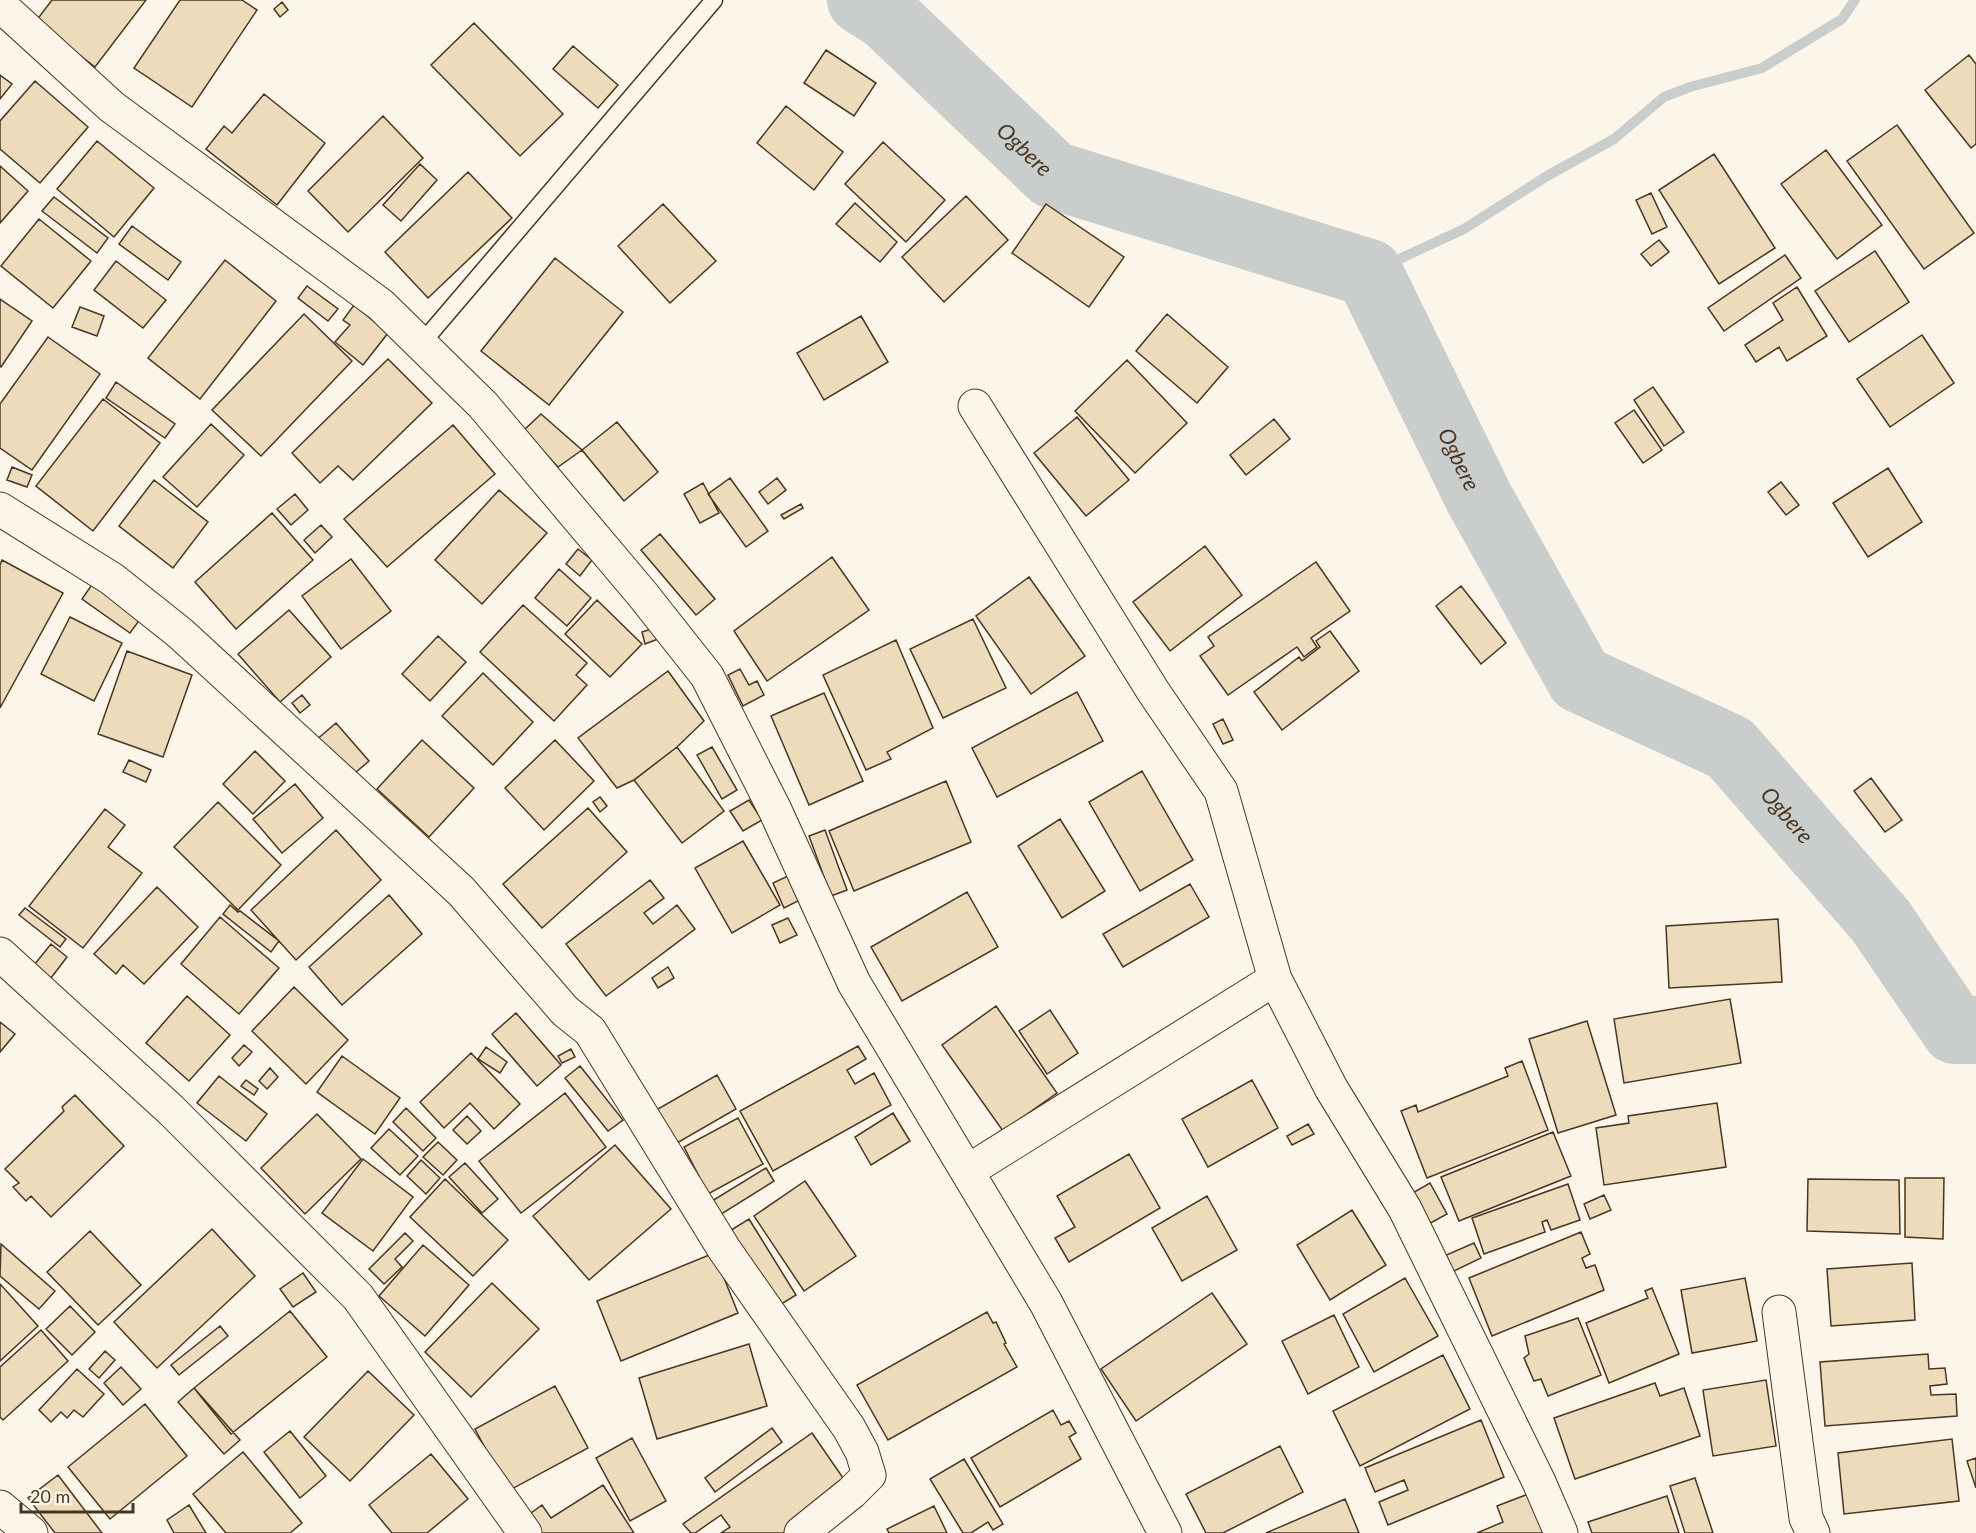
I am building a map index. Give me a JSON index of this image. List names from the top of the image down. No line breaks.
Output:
{"water":["Ogbere"],"scale_bar":"20 m"}
